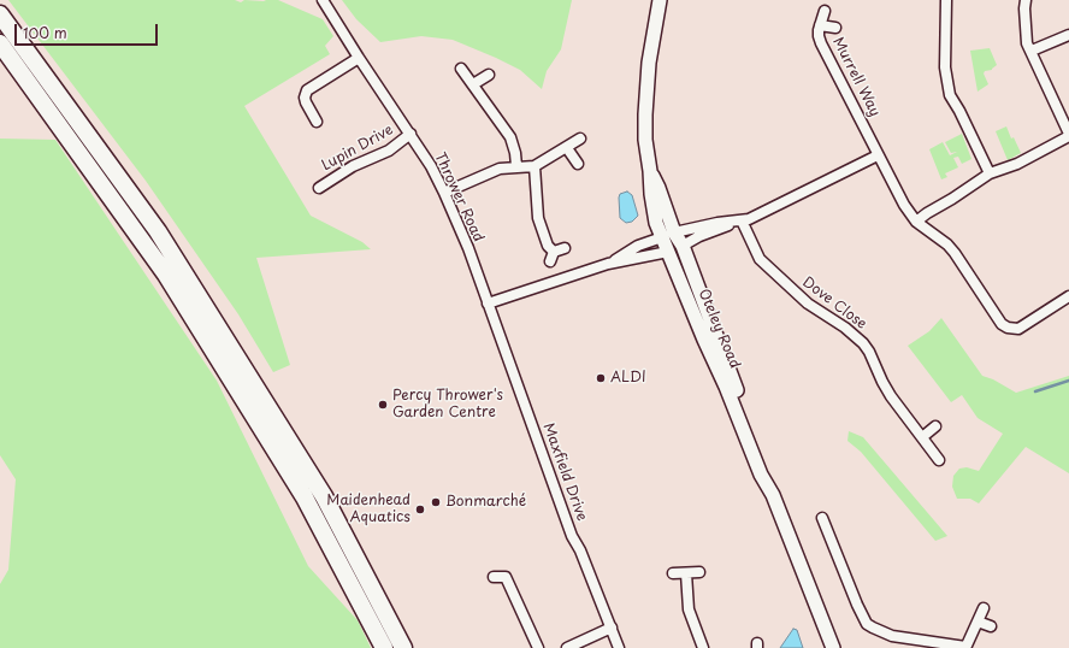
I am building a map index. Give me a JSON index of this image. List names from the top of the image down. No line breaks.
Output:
{"streets":{"main road":["Oteley Road"],"street":["Murrell Way","Lupin Drive","Thrower Road","Dove Close","Maxfield Drive"]},"crossings":[["Lupin Drive","Thrower Road"],["Thrower Road","Maxfield Drive"]],"places":["ALDI","Percy Thrower's Garden Centre","Bonmarché","Maidenhead Aquatics"],"scale_bar":"100 m"}
